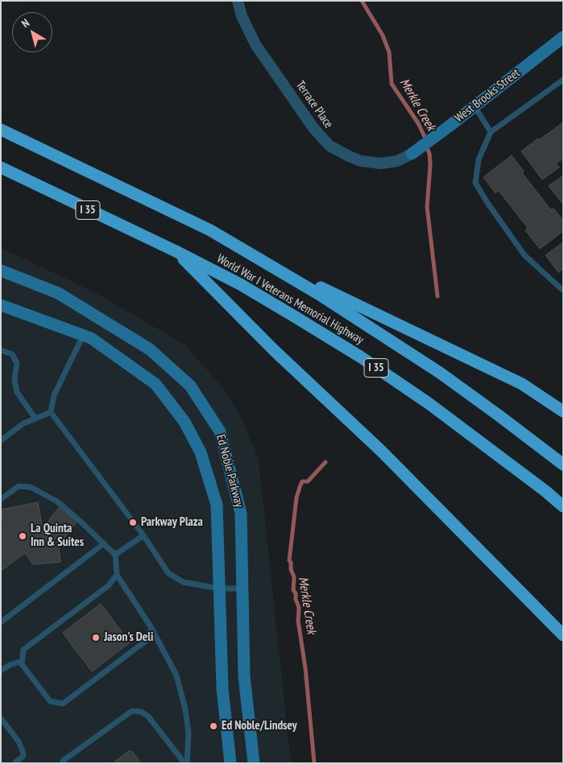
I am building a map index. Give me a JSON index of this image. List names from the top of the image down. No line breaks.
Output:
{"streets":{"highway":["I 35","World War I Veterans Memorial Highway"],"main road":["West Brooks Street","Ed Noble Parkway"],"street":["Terrace Place"]},"crossings":[["West Brooks Street","Terrace Place"]],"water":["Merkle Creek"],"places":["Parkway Plaza","La Quinta Inn & Suites","Jason's Deli","Ed Noble/Lindsey"],"north":"top left"}
